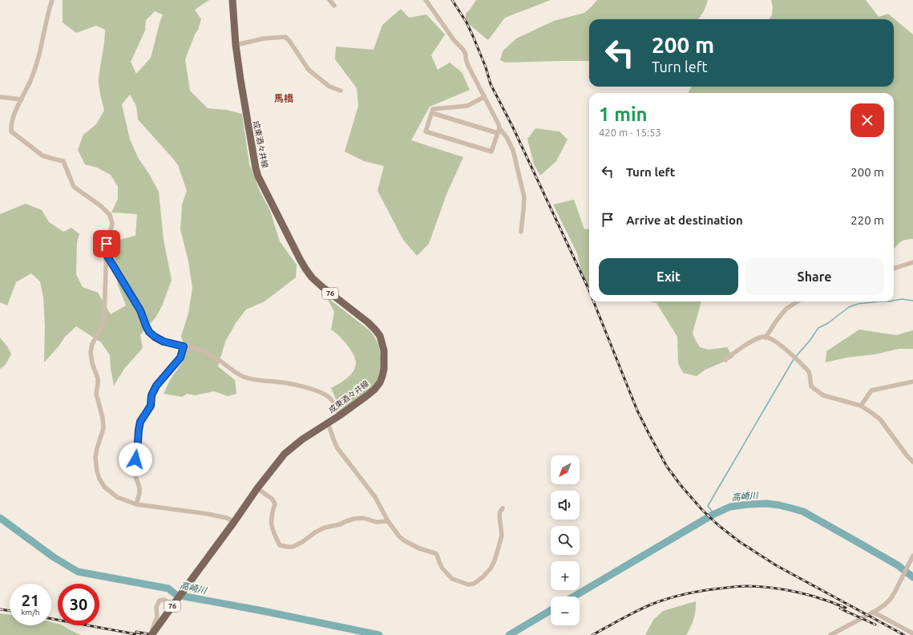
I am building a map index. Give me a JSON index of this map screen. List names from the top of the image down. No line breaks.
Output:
{"streets":{"main road":["成東酒々井線","76"]},"districts":["馬橋"],"water":["高崎川"],"north":"bottom left","page":{"turn":["200 m","Turn left"],"heading":["1 min","420 m · 15:53"],"list":[{"name":"Turn left","value":"200 m"},{"name":"Arrive at destination","value":"220 m"}],"buttons":["Exit","Share"],"map_buttons":["+","−"],"speed":"21 km/h","limit":"30"}}
